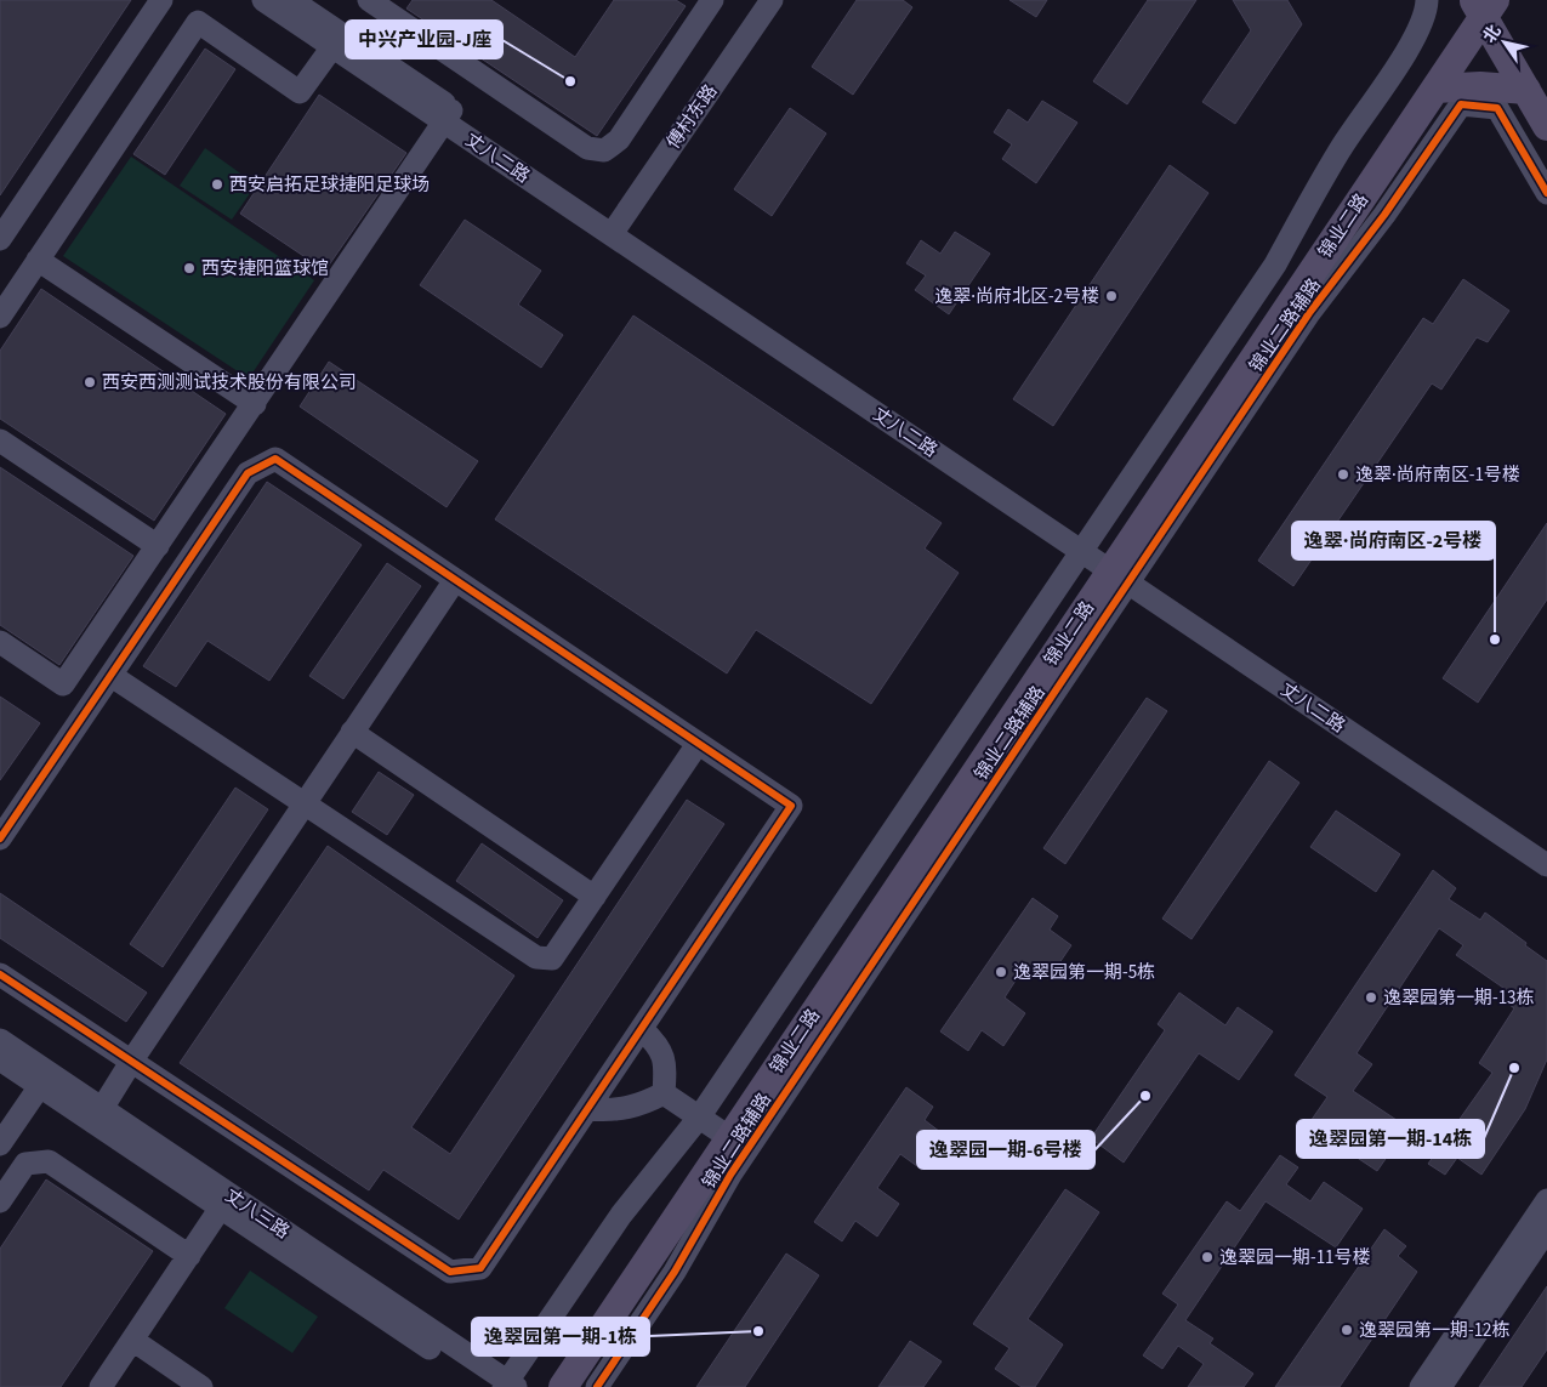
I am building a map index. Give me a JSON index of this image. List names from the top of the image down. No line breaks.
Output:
{"streets":{"main road":["锦业二路"],"street":["傅村东路","丈八二路","锦业二路辅路","丈八三路"]},"crossings":[["傅村东路","丈八二路"],["丈八二路","锦业二路"],["丈八二路","锦业二路辅路"],["锦业二路","锦业二路辅路"]],"places":["中兴产业园-J座","西安启拓足球捷阳足球场","西安捷阳篮球馆","逸翠·尚府北区-2号楼","西安西测测试技术股份有限公司","逸翠·尚府南区-1号楼","逸翠·尚府南区-2号楼","逸翠园第一期-5栋","逸翠园第一期-13栋","逸翠园第一期-14栋","逸翠园一期-6号楼","逸翠园一期-11号楼","逸翠园第一期-12栋","逸翠园第一期-1栋"],"north":"top left"}
